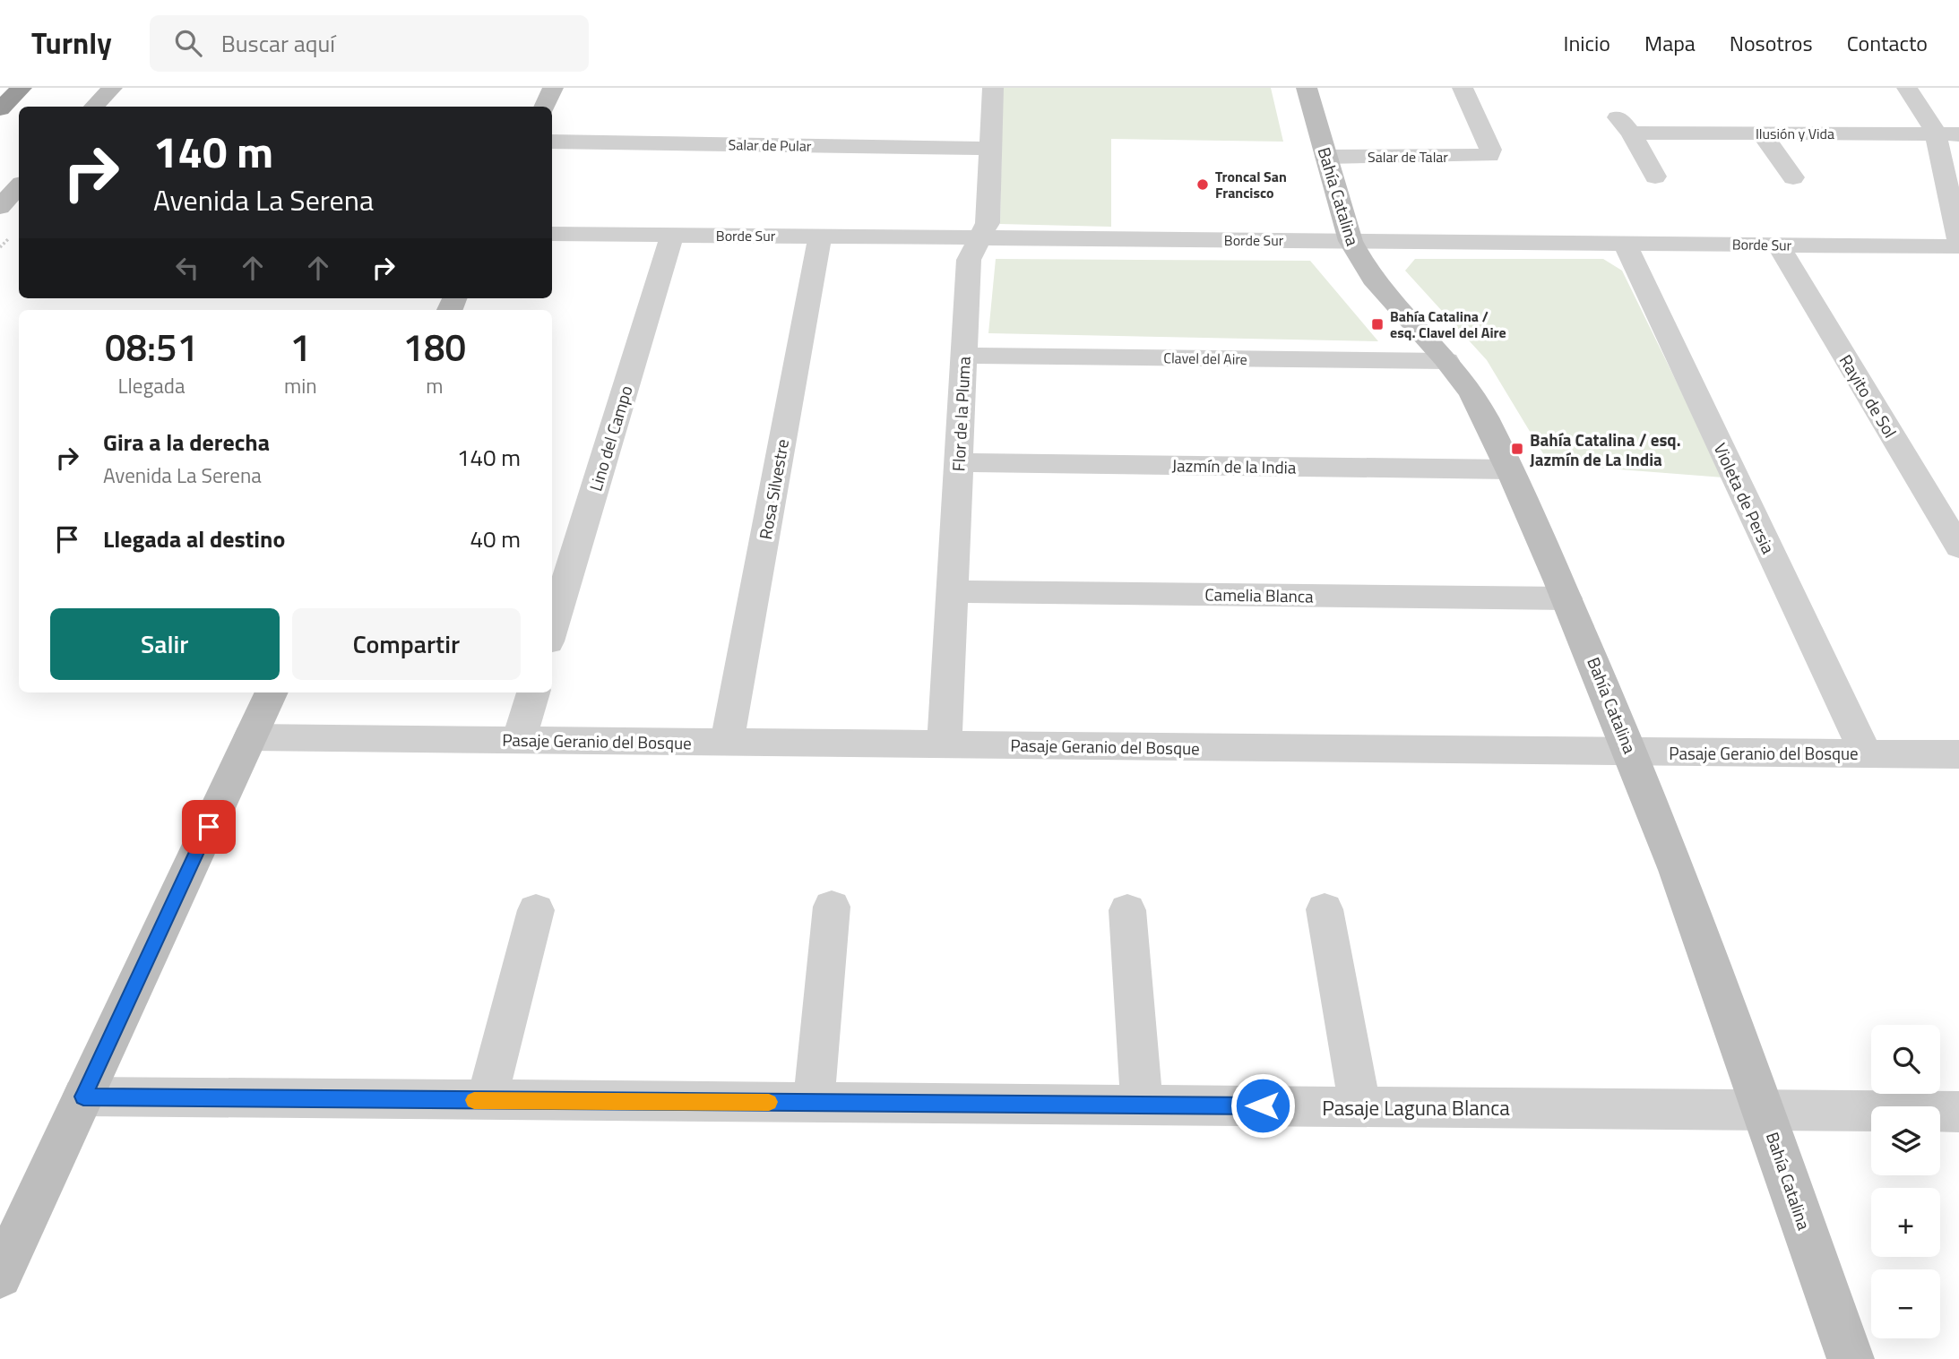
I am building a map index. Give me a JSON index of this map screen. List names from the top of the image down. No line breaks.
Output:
{"streets":{"street":["Ilusión y Vida","Salar de Pular","Salar de Talar","Bahía Catalina","Borde Sur","Clavel del Aire","Rayito de Sol","Flor de la Pluma","Lino del Campo","Jazmín de la India","Rosa Silvestre","Violeta de Persia","Camelia Blanca","Pasaje Geranio del Bosque","Pasaje Laguna Blanca"]},"crossings":[["Salar de Pular","Flor de la Pluma"],["Salar de Talar","Bahía Catalina"],["Bahía Catalina","Borde Sur"],["Bahía Catalina","Clavel del Aire"],["Bahía Catalina","Jazmín de la India"],["Bahía Catalina","Camelia Blanca"],["Bahía Catalina","Pasaje Geranio del Bosque"],["Bahía Catalina","Pasaje Laguna Blanca"],["Borde Sur","Rayito de Sol"],["Borde Sur","Flor de la Pluma"],["Borde Sur","Lino del Campo"],["Borde Sur","Rosa Silvestre"],["Borde Sur","Violeta de Persia"],["Clavel del Aire","Flor de la Pluma"],["Flor de la Pluma","Jazmín de la India"],["Flor de la Pluma","Camelia Blanca"],["Flor de la Pluma","Pasaje Geranio del Bosque"],["Rosa Silvestre","Pasaje Geranio del Bosque"],["Violeta de Persia","Pasaje Geranio del Bosque"]],"places":{"other":["Troncal San Francisco"],"transit":["Bahía Catalina / esq. Clavel del Aire","Bahía Catalina / esq. Jazmín de La India"]},"page":{"header":"Turnly","search":"Buscar aquí","nav":["Inicio","Mapa","Nosotros","Contacto"],"turn":["140 m","Avenida La Serena"],"eta":["08:51","Llegada","1","min","180","m"],"list":[{"name":"Gira a la derecha","note":"Avenida La Serena","value":"140 m"},{"name":"Llegada al destino","value":"40 m"}],"buttons":["Salir","Compartir"],"map_buttons":["+","−"]}}
